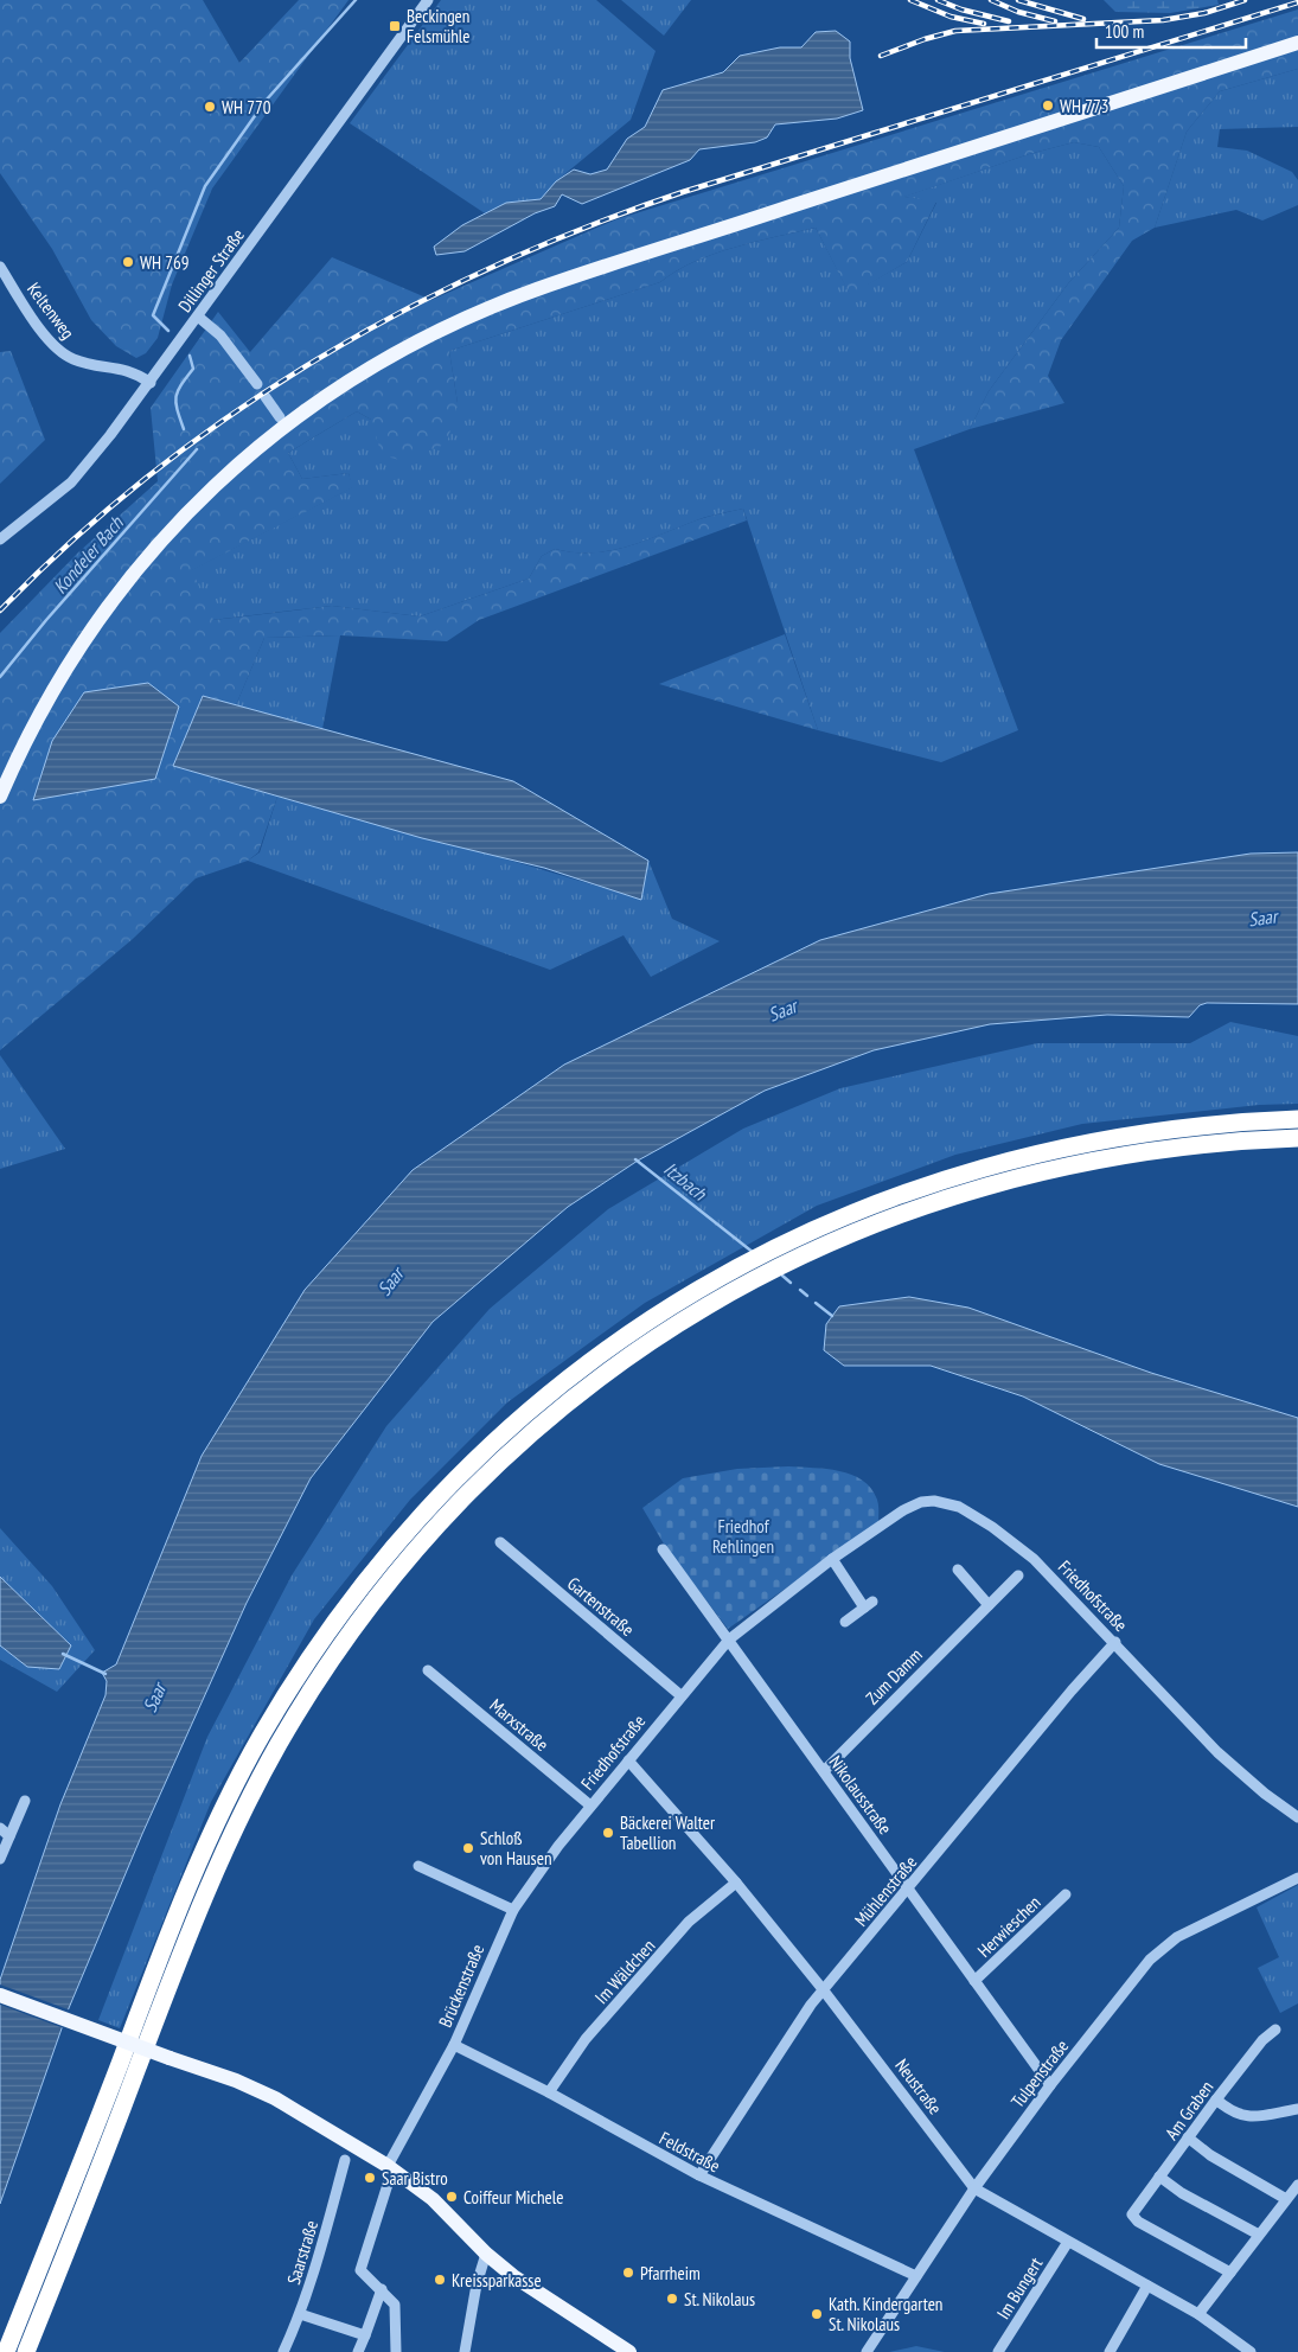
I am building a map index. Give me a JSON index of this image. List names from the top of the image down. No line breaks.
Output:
{"streets":{"street":["Dillinger Straße","Keltenweg","Friedhofstraße","Gartenstraße","Zum Damm","Marxstraße","Nikolausstraße","Mühlenstraße","Herwieschen","Im Wäldchen","Brückenstraße","Tulpenstraße","Neustraße","Am Graben","Feldstraße","Saarstraße","Im Bungert"]},"crossings":[["Dillinger Straße","Keltenweg"],["Friedhofstraße","Gartenstraße"],["Friedhofstraße","Marxstraße"],["Friedhofstraße","Nikolausstraße"],["Friedhofstraße","Mühlenstraße"],["Friedhofstraße","Brückenstraße"],["Friedhofstraße","Neustraße"],["Zum Damm","Nikolausstraße"],["Nikolausstraße","Mühlenstraße"],["Nikolausstraße","Herwieschen"],["Nikolausstraße","Tulpenstraße"],["Mühlenstraße","Neustraße"],["Mühlenstraße","Feldstraße"],["Im Wäldchen","Neustraße"],["Im Wäldchen","Feldstraße"],["Brückenstraße","Feldstraße"],["Tulpenstraße","Neustraße"],["Tulpenstraße","Feldstraße"],["Neustraße","Im Bungert"]],"water":["Kondeler Bach","Saar","Itzbach"],"parks":["Friedhof Rehlingen"],"places":{"transit":["Beckingen Felsmühle"],"other":["WH 773","WH 770","WH 769","Bäckerei Walter Tabellion","Schloß von Hausen","Saar Bistro","Coiffeur Michele","Pfarrheim","Kreissparkasse","St. Nikolaus","Kath. Kindergarten St. Nikolaus"]},"scale_bar":"100 m"}
